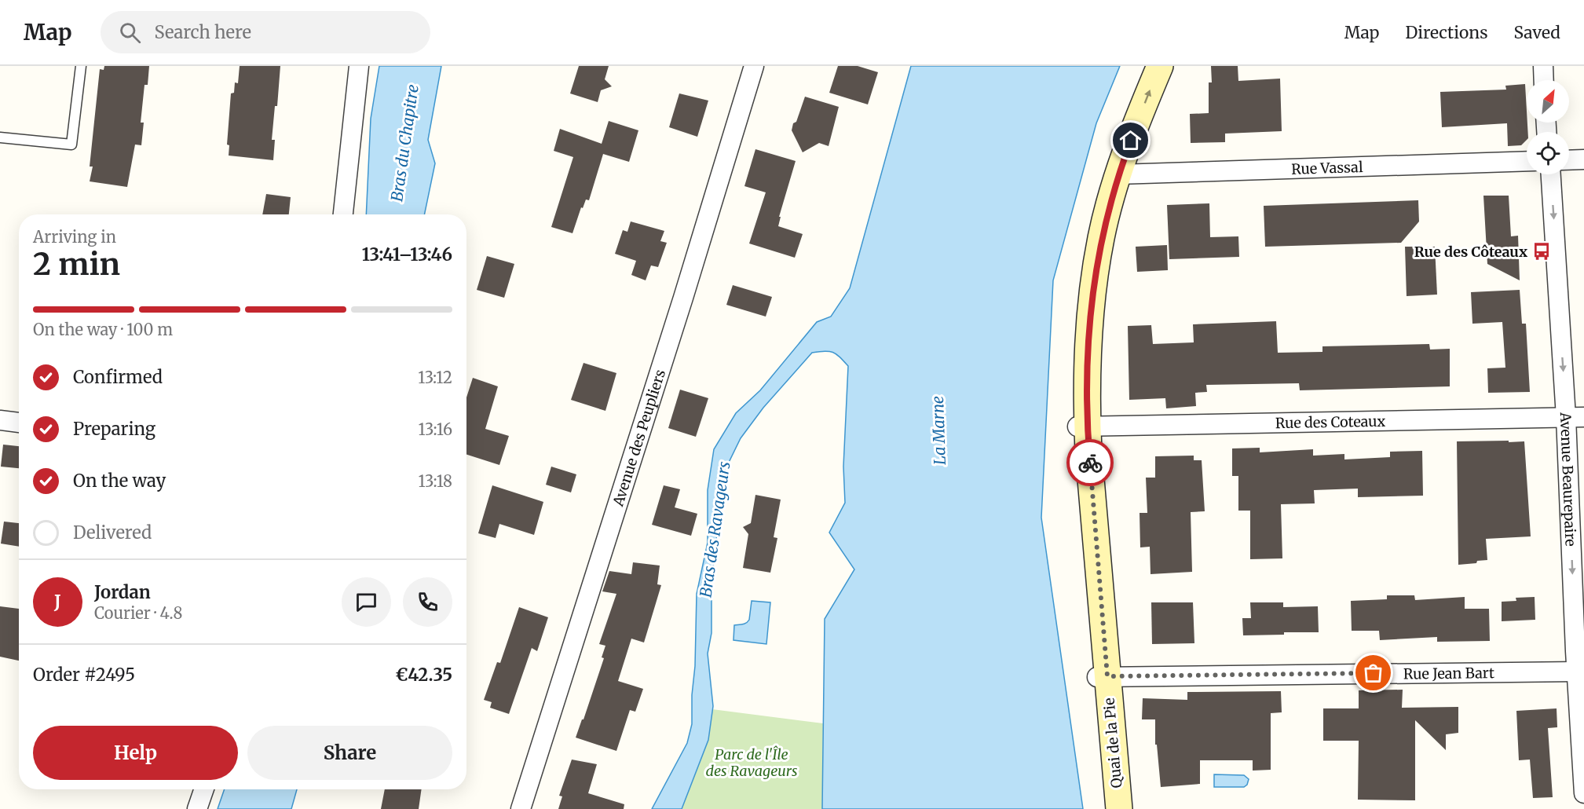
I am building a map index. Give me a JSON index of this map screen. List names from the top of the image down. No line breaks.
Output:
{"streets":{"street":["Rue Vassal","Rue des Coteaux","Avenue des Peupliers","Avenue Beaurepaire","Rue Jean Bart","Quai de la Pie"]},"crossings":[["Rue Vassal","Quai de la Pie"],["Rue des Coteaux","Avenue Beaurepaire"],["Rue des Coteaux","Quai de la Pie"],["Avenue Beaurepaire","Rue Jean Bart"],["Rue Jean Bart","Quai de la Pie"]],"one_way":["Avenue Beaurepaire"],"water":["Bras du Chapitre","La Marne","Bras des Ravageurs"],"parks":["Parc de l'Île des Ravageurs"],"places":{"bus stop":["Rue des Côteaux"]},"north":"top right","page":{"header":"Map","search":"Search here","nav":["Map","Directions","Saved"],"heading":["2 min","Arriving in","13:41–13:46"],"panel":["Jordan","Courier · 4.8","Order #2495","€42.35"],"bar":"On the way · 100 m","list":[["Confirmed","13:12"],["Preparing","13:16"],["On the way","13:18"],"Delivered"],"round":"J","buttons":["Help","Share"]}}
